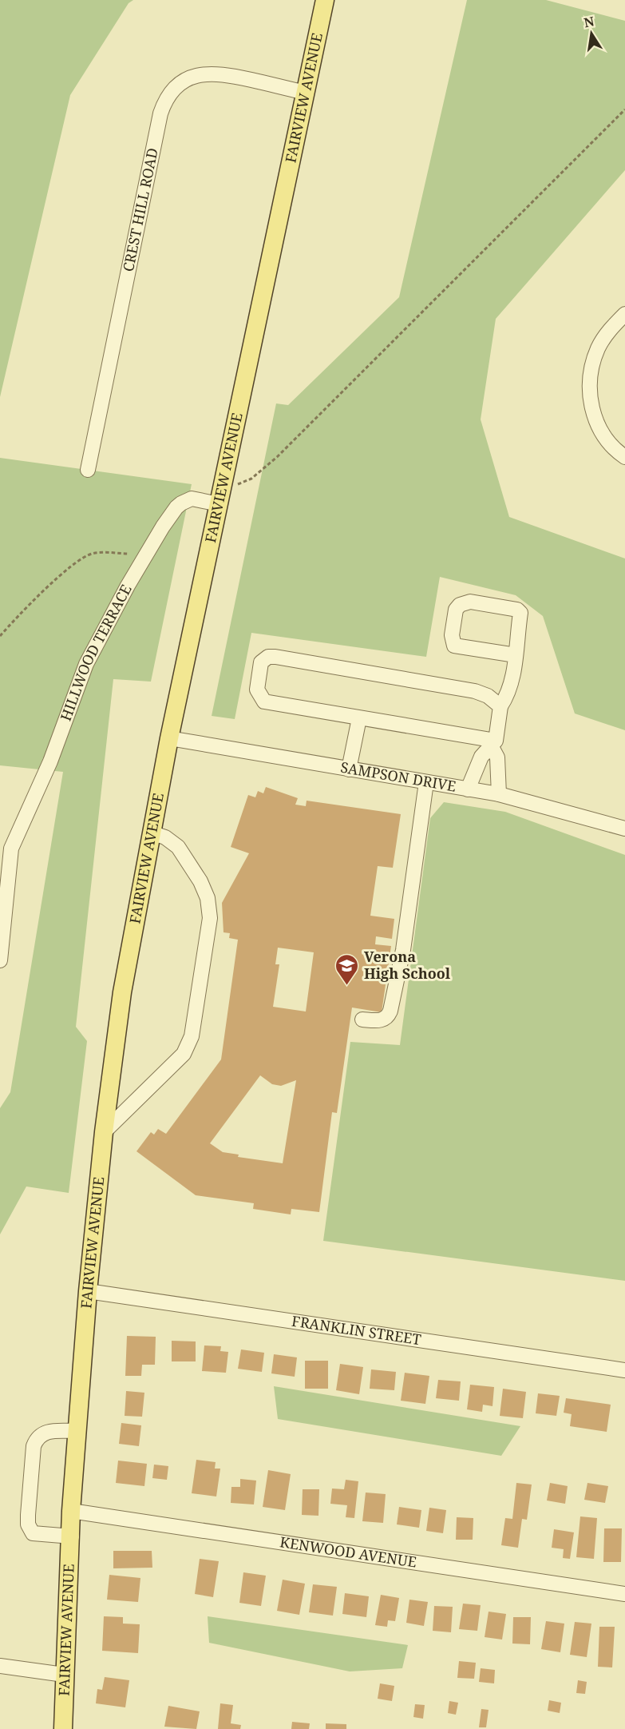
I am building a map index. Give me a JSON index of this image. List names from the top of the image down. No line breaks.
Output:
{"streets":{"main road":["FAIRVIEW AVENUE"],"street":["CREST HILL ROAD","HILLWOOD TERRACE","SAMPSON DRIVE","FRANKLIN STREET","KENWOOD AVENUE"]},"crossings":[["FAIRVIEW AVENUE","CREST HILL ROAD"],["FAIRVIEW AVENUE","HILLWOOD TERRACE"],["FAIRVIEW AVENUE","SAMPSON DRIVE"],["FAIRVIEW AVENUE","FRANKLIN STREET"],["FAIRVIEW AVENUE","KENWOOD AVENUE"]],"places":{"school or university":["Verona High School"]},"north":"top"}
